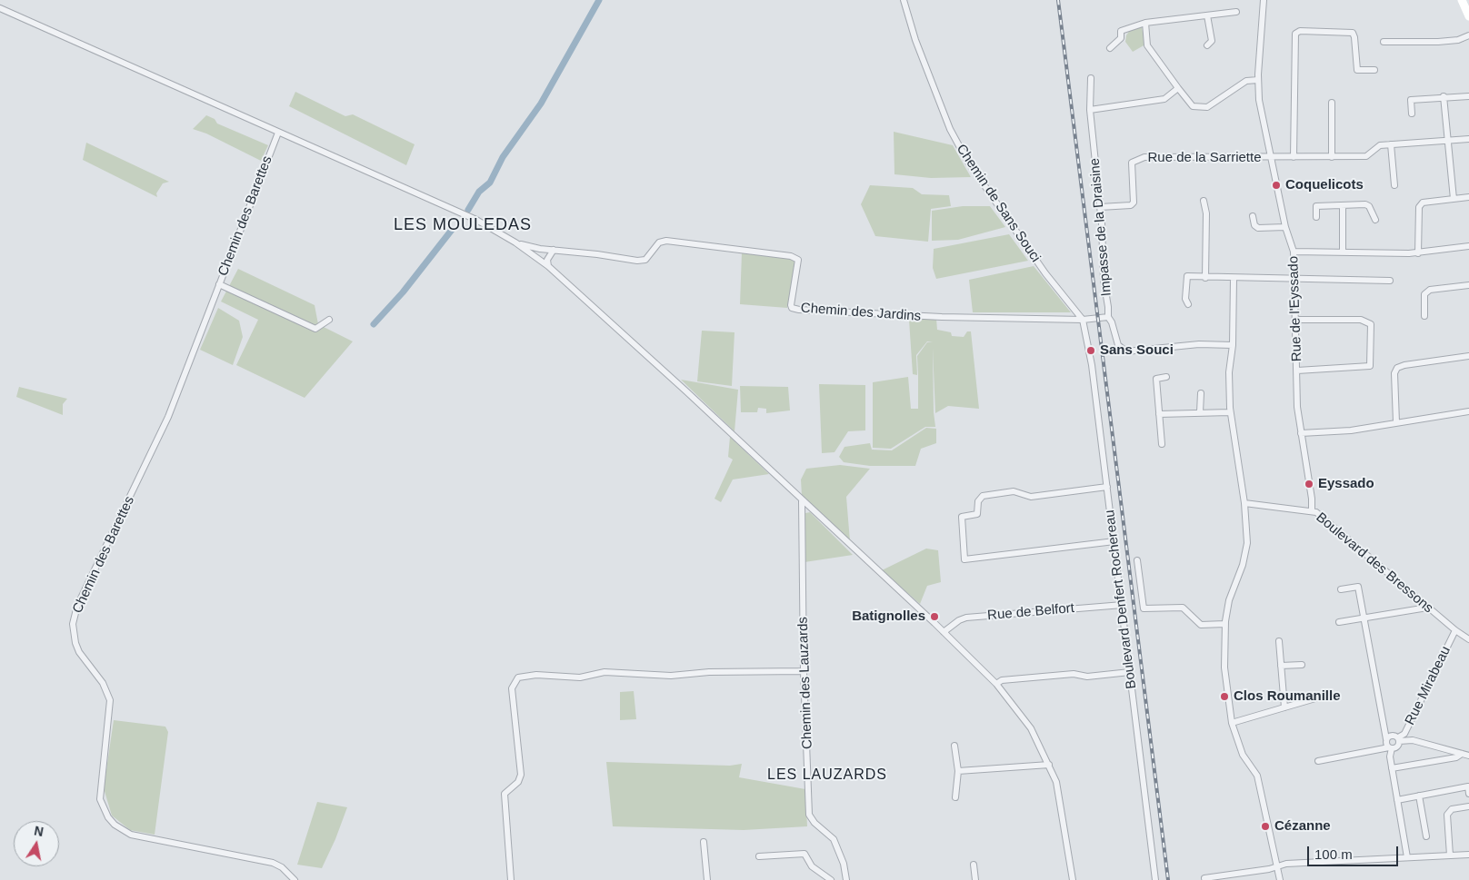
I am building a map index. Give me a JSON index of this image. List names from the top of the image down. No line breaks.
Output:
{"streets":{"street":["Rue de la Sarriette","Chemin de Sans Souci","Chemin des Barettes","Impasse de la Draisine","Rue de l'Eyssado","Chemin des Jardins","Boulevard des Bressons","Boulevard Denfert Rochereau","Rue de Belfort","Chemin des Lauzards","Rue Mirabeau"]},"crossings":[["Rue de la Sarriette","Impasse de la Draisine"],["Rue de la Sarriette","Rue de l'Eyssado"],["Chemin de Sans Souci","Chemin des Jardins"],["Chemin de Sans Souci","Boulevard Denfert Rochereau"],["Rue de l'Eyssado","Boulevard des Bressons"],["Chemin des Jardins","Boulevard Denfert Rochereau"],["Boulevard des Bressons","Rue Mirabeau"],["Boulevard Denfert Rochereau","Rue de Belfort"]],"districts":["LES MOULEDAS","LES LAUZARDS"],"places":["Coquelicots","Sans Souci","Eyssado","Batignolles","Clos Roumanille","Cézanne"],"scale_bar":"100 m","north":"top"}
